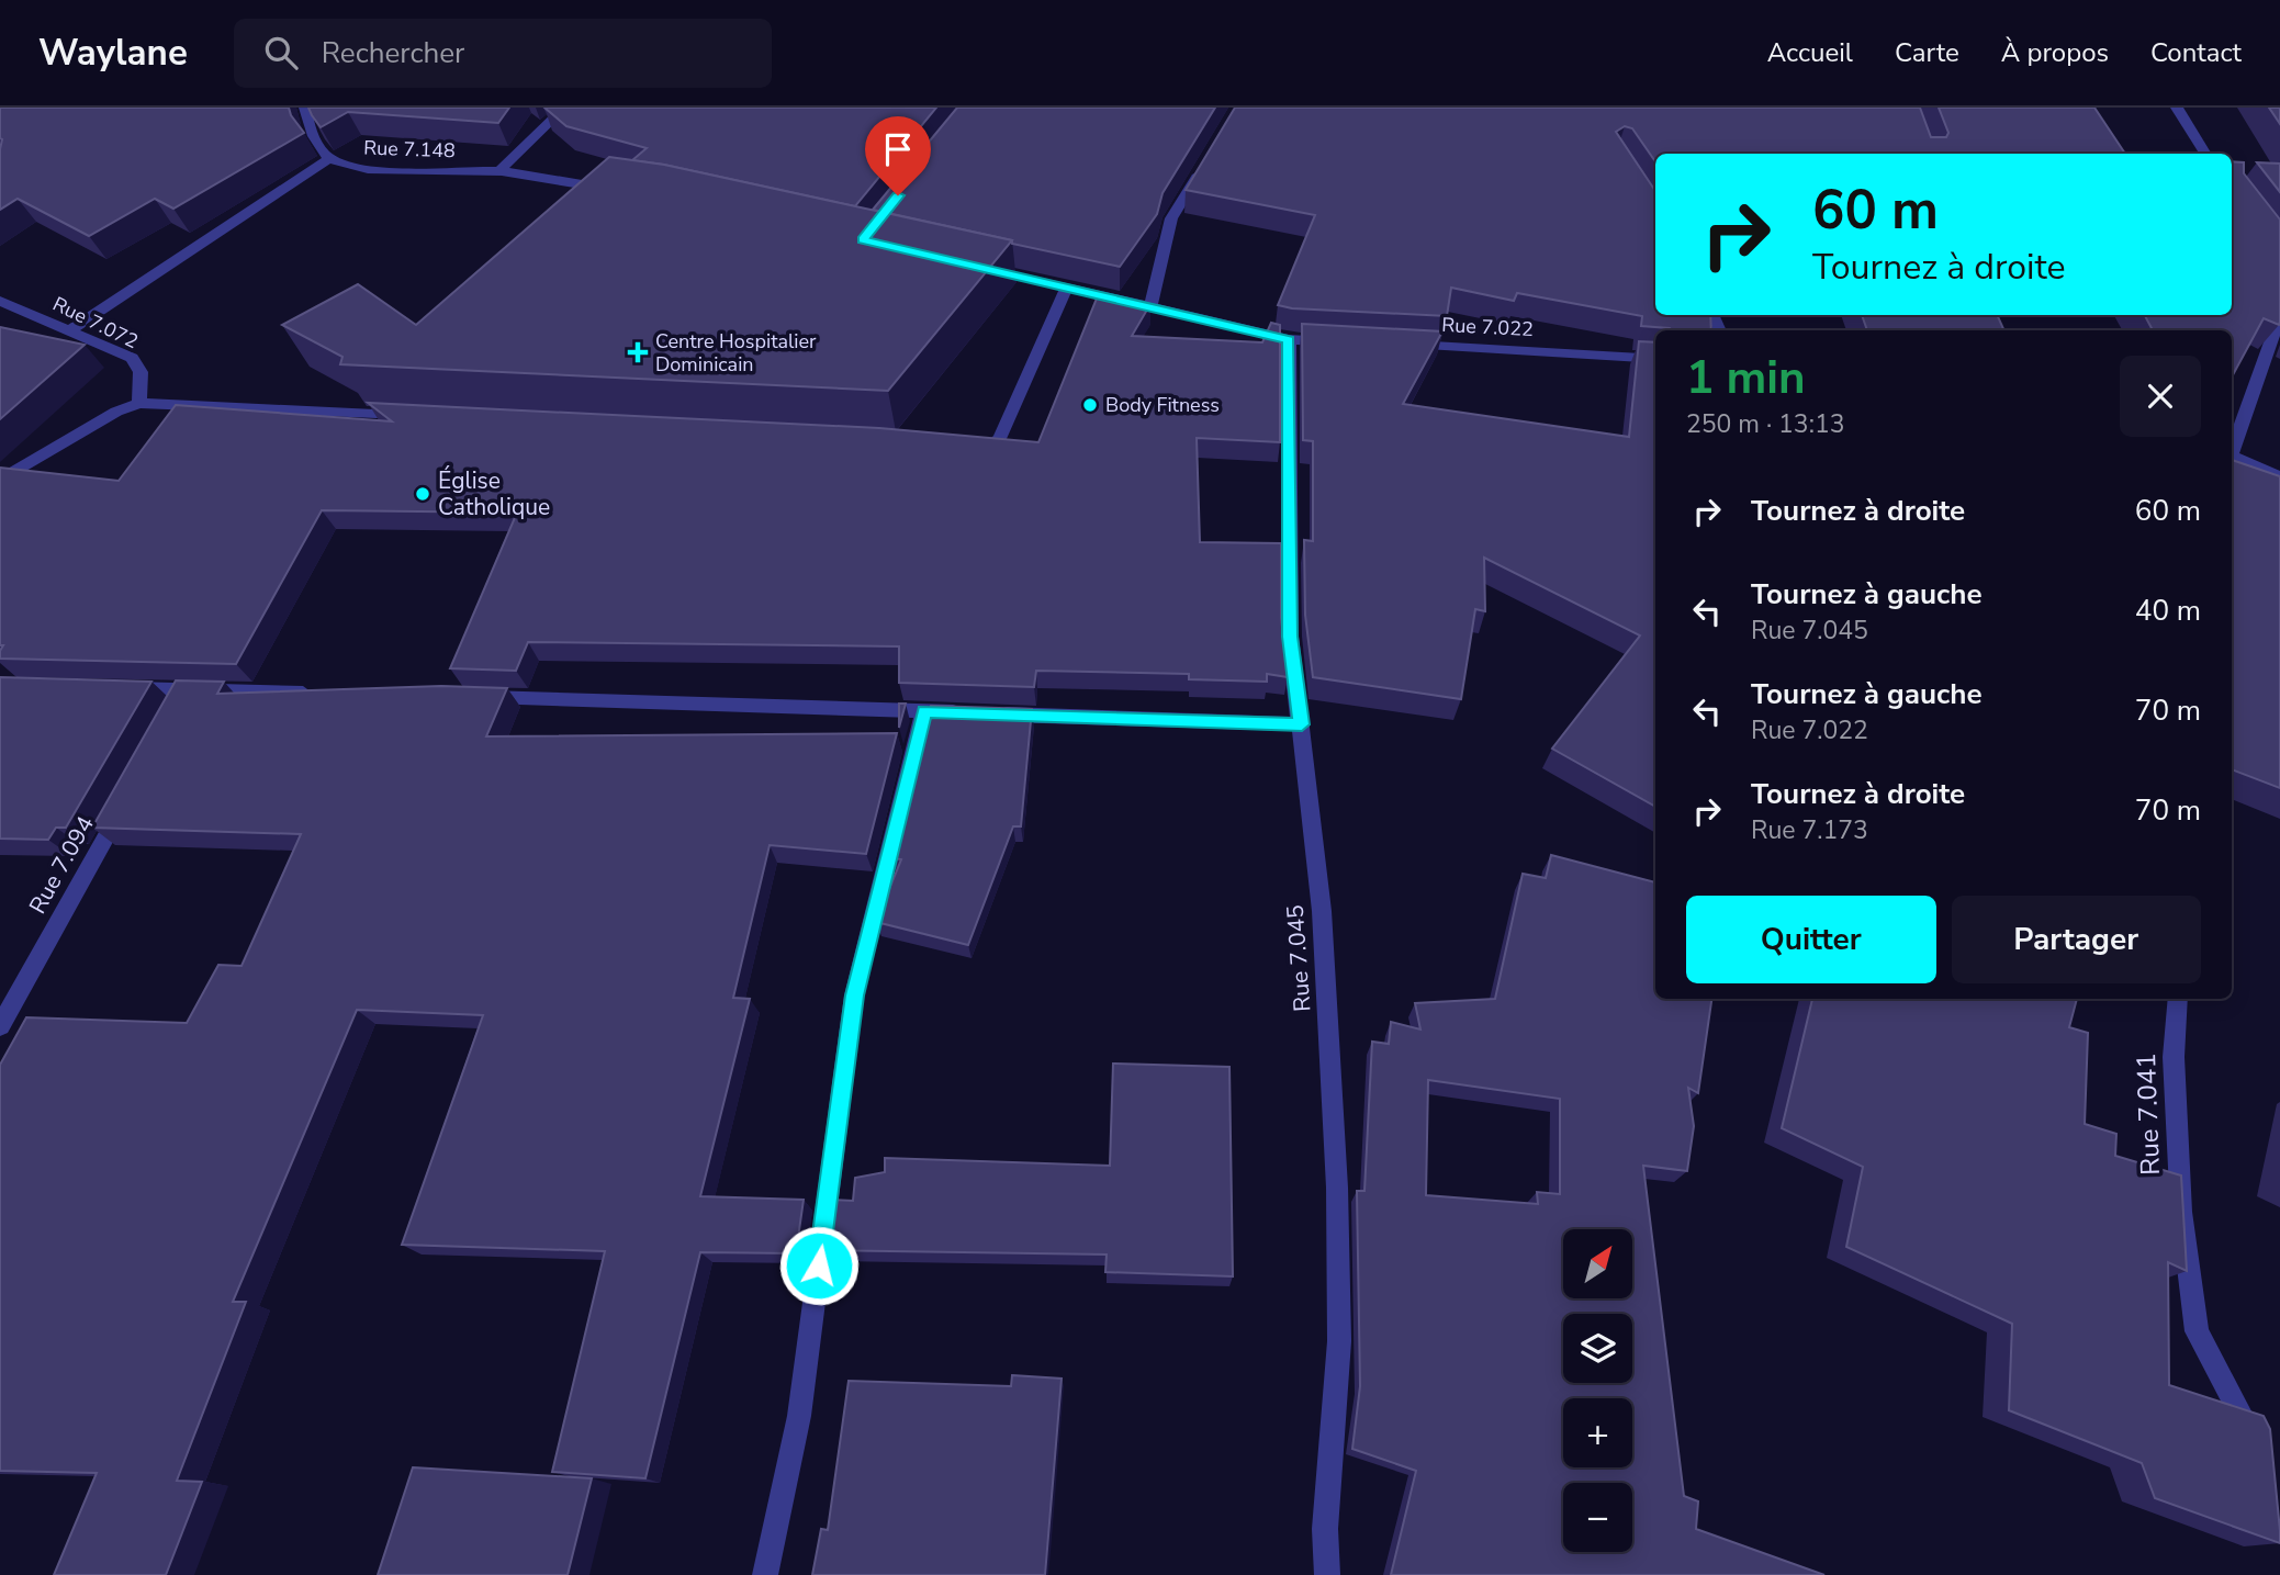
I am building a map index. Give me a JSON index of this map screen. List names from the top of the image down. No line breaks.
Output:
{"streets":{"street":["Rue 7.148","Rue 7.072","Rue 7.022","Rue 7.094","Rue 7.045","Rue 7.041"]},"places":{"health":["Centre Hospitalier Dominicain"],"other":["Body Fitness","Église Catholique"]},"north":"top right","page":{"header":"Waylane","search":"Rechercher","nav":["Accueil","Carte","À propos","Contact"],"turn":["60 m","Tournez à droite"],"heading":["1 min","250 m · 13:13"],"list":[{"name":"Tournez à droite","value":"60 m"},{"name":"Tournez à gauche","note":"Rue 7.045","value":"40 m"},{"name":"Tournez à gauche","note":"Rue 7.022","value":"70 m"},{"name":"Tournez à droite","note":"Rue 7.173","value":"70 m"}],"buttons":["Quitter","Partager"],"map_buttons":["+","−"]}}
